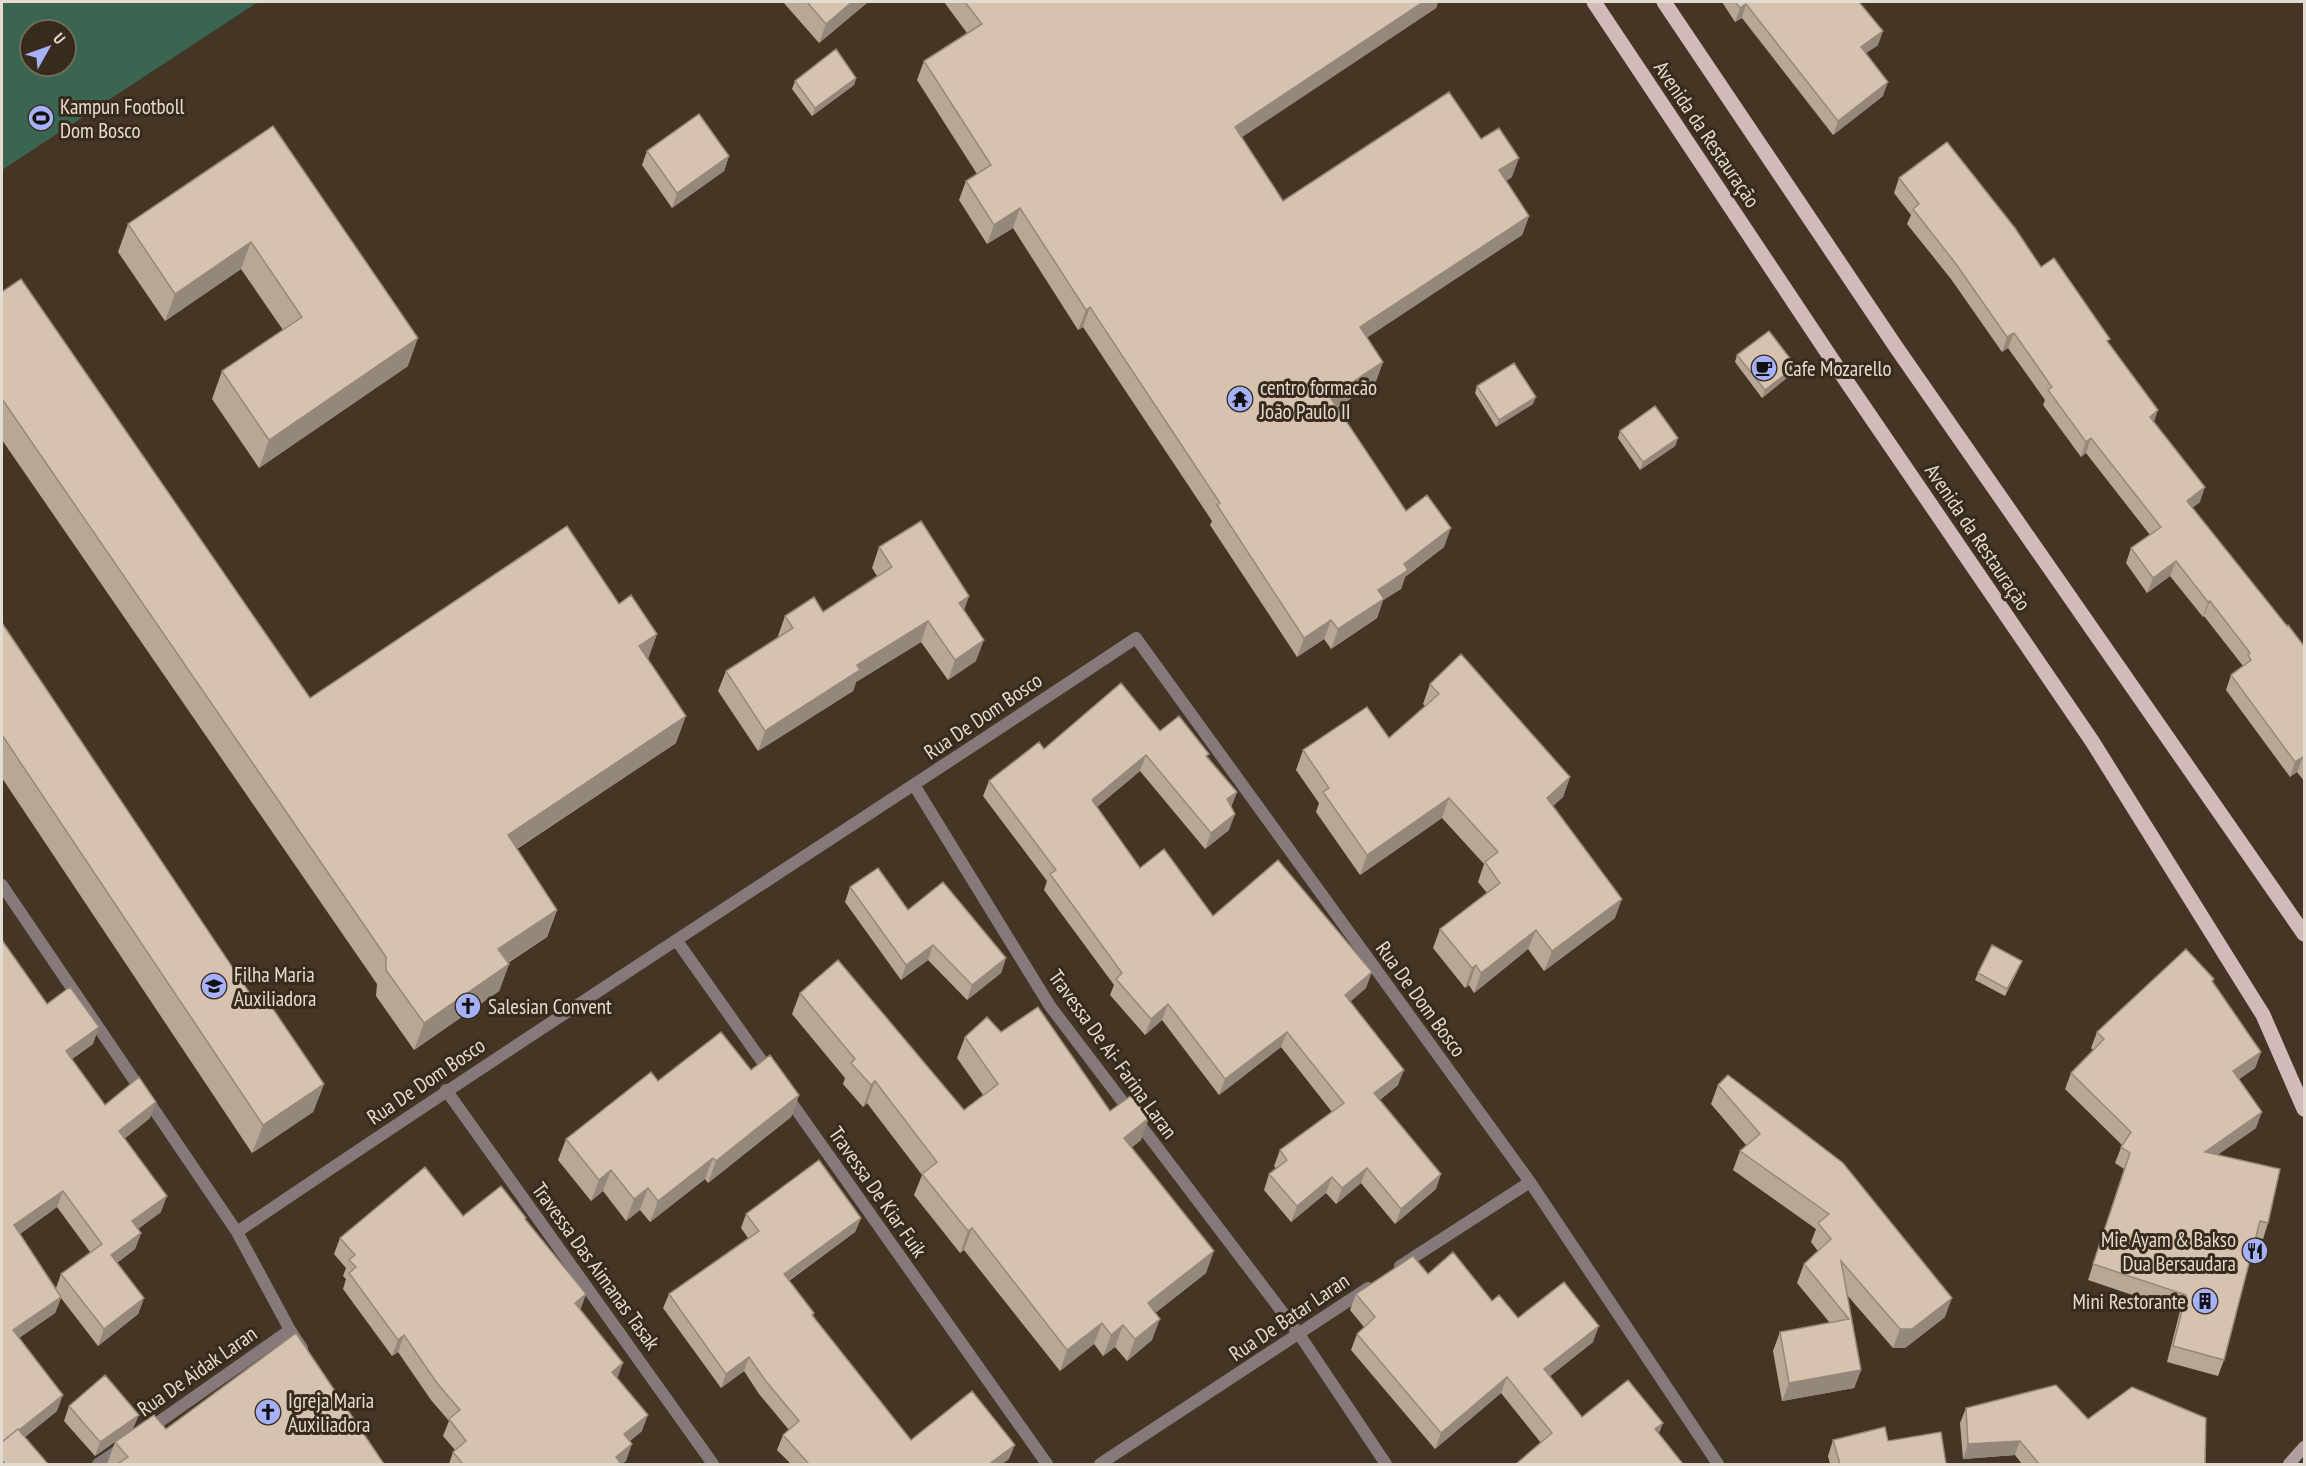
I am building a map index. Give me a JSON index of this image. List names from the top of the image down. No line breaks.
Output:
{"streets":{"main road":["Avenida da Restauração"],"street":["Rua De Dom Bosco","Travessa De Ai- Farina Laran","Travessa De Kiar Fuik","Travessa Das Aimanas Tasak","Rua De Batar Laran","Rua De Aidak Laran"]},"crossings":[["Rua De Dom Bosco","Travessa De Ai- Farina Laran"],["Rua De Dom Bosco","Travessa De Kiar Fuik"],["Rua De Dom Bosco","Travessa Das Aimanas Tasak"],["Rua De Dom Bosco","Rua De Batar Laran"],["Travessa De Ai- Farina Laran","Rua De Batar Laran"]],"places":{"sports":["Kampun Footboll Dom Bosco"],"cafe":["Cafe Mozarello"],"temple":["centro formacão João Paulo II"],"school or university":["Filha Maria Auxiliadora"],"church":["Salesian Convent","Igreja Maria Auxiliadora"],"restaurant":["Mie Ayam & Bakso Dua Bersaudara"],"building":["Mini Restorante"]},"north":"top right"}
